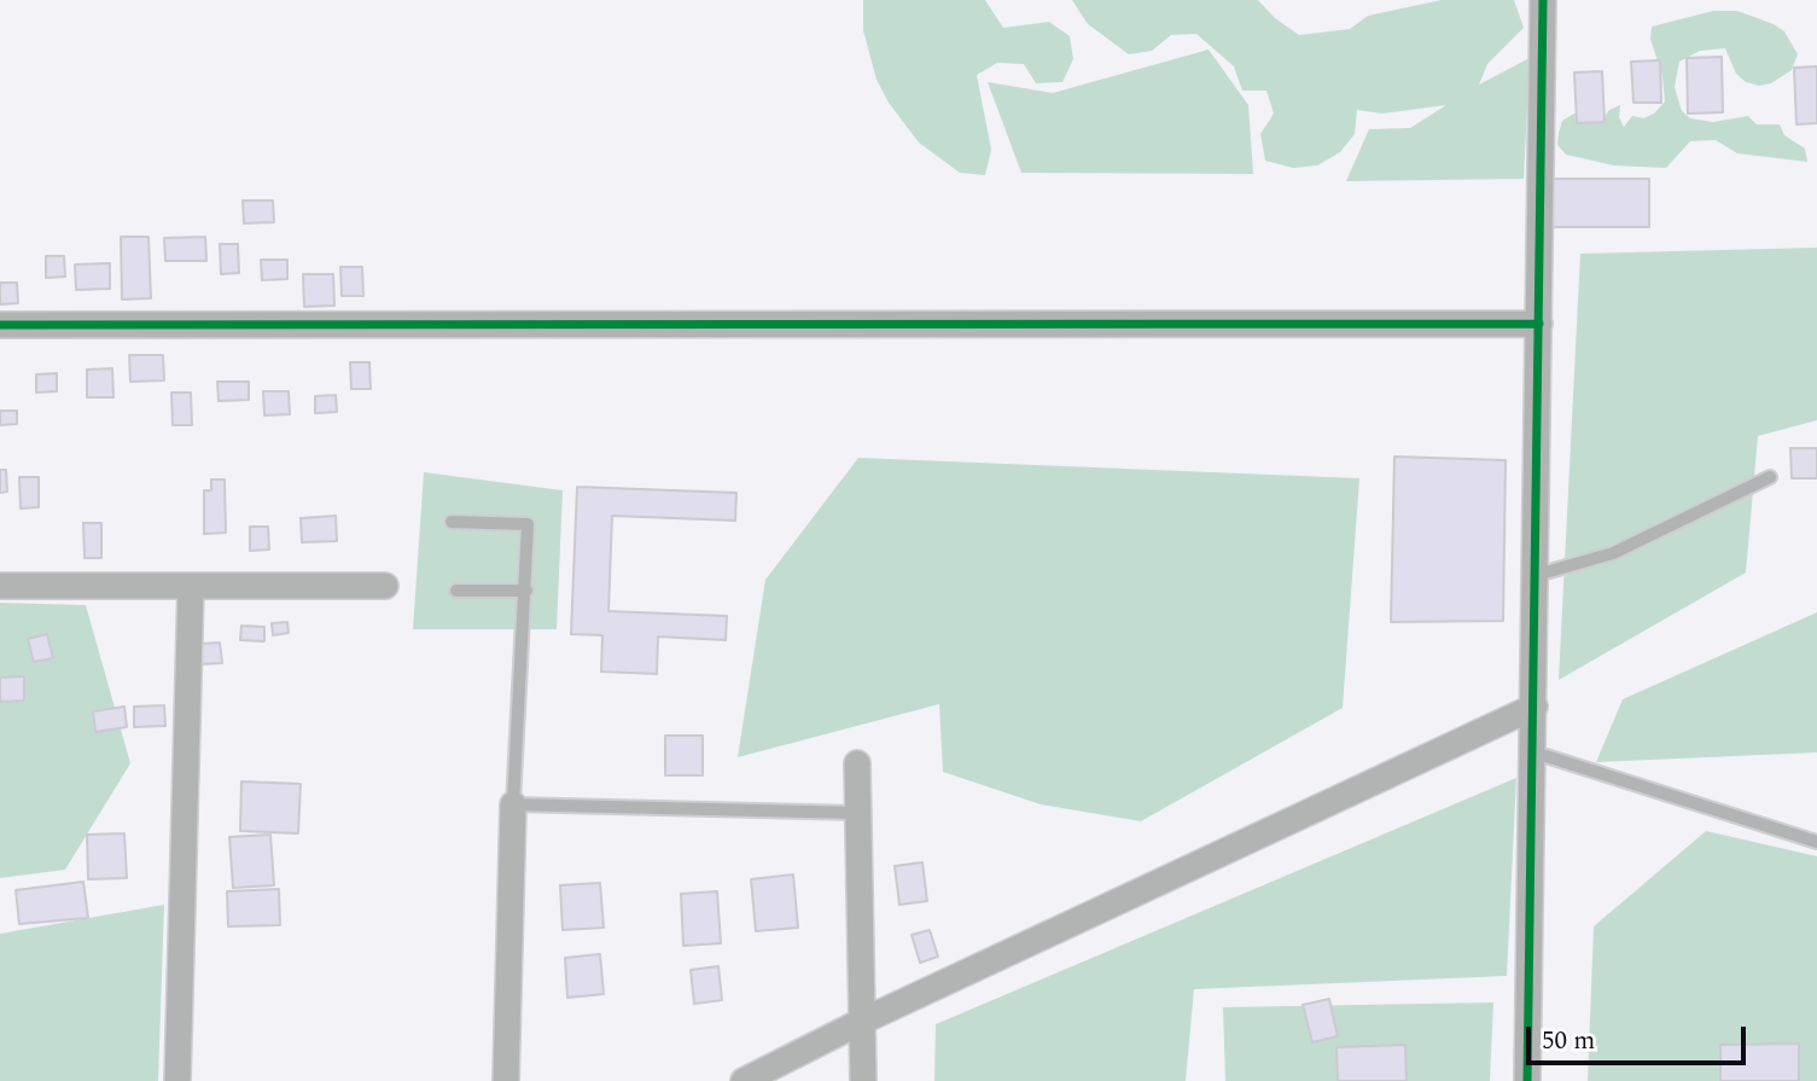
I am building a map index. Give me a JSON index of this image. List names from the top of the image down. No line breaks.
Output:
{"scale_bar":"50 m"}
